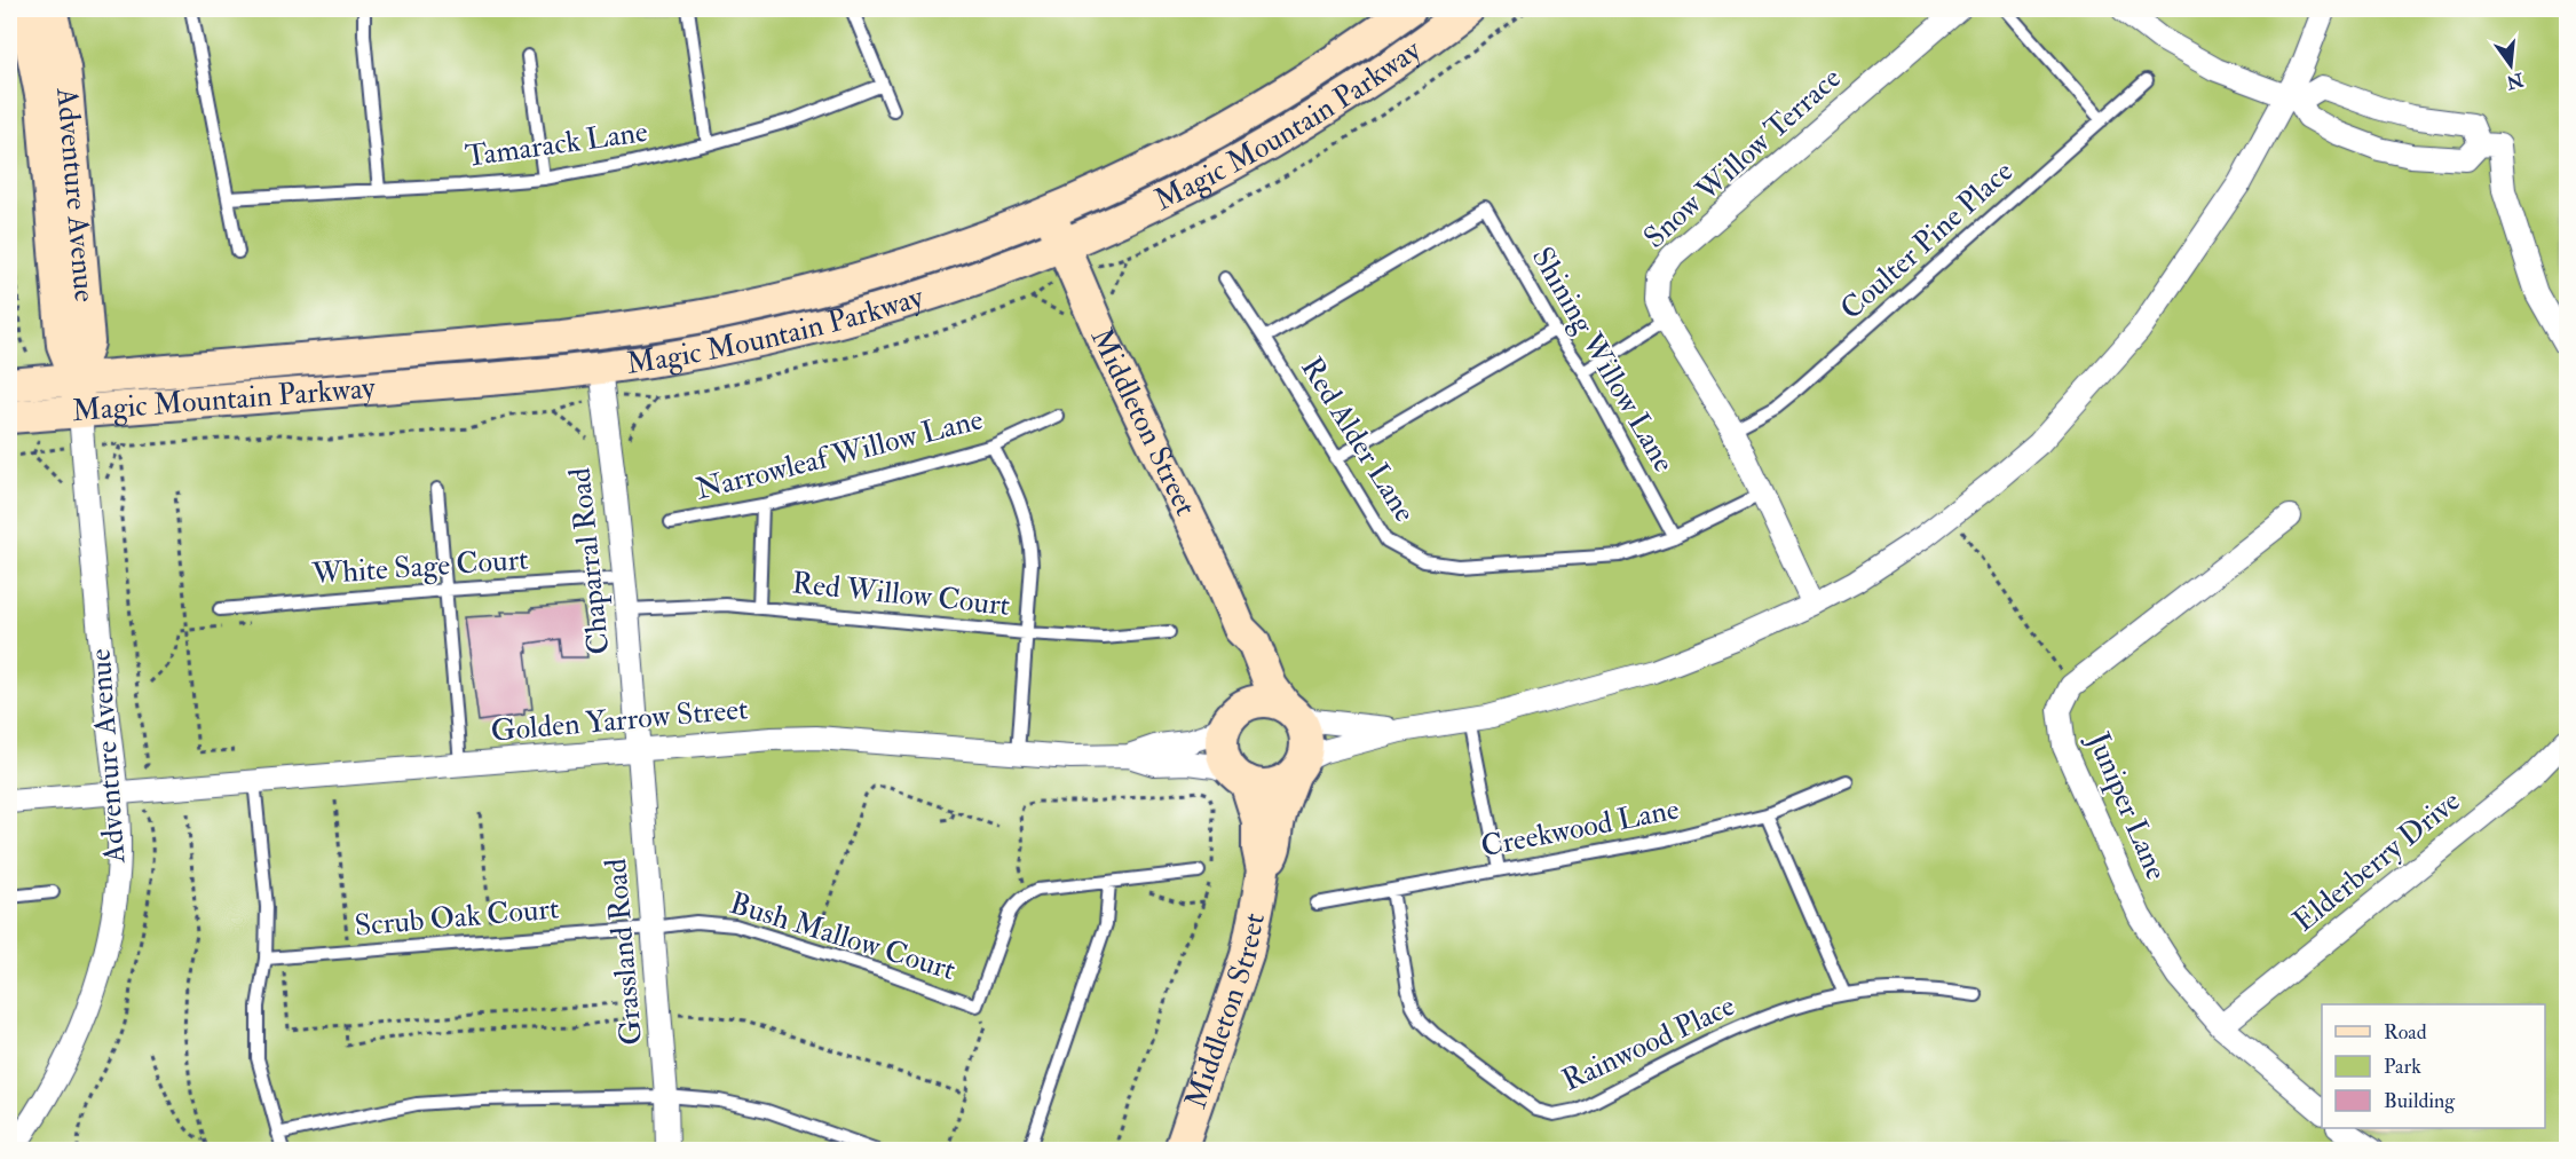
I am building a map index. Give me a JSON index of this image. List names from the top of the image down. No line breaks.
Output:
{"streets":{"street":["Magic Mountain Parkway","Snow Willow Terrace","Adventure Avenue","Middleton Street","Chaparral Road","Golden Yarrow Street","Juniper Lane","Elderberry Drive","Grassland Road"],"lane":["Tamarack Lane","Coulter Pine Place","Shining Willow Lane","Red Alder Lane","Narrowleaf Willow Lane","White Sage Court","Red Willow Court","Creekwood Lane","Scrub Oak Court","Bush Mallow Court","Rainwood Place"]},"crossings":[["Magic Mountain Parkway","Adventure Avenue"],["Magic Mountain Parkway","Middleton Street"],["Magic Mountain Parkway","Chaparral Road"],["Snow Willow Terrace","Coulter Pine Place"],["Snow Willow Terrace","Red Alder Lane"],["Adventure Avenue","Golden Yarrow Street"],["Shining Willow Lane","Red Alder Lane"],["Middleton Street","Golden Yarrow Street"],["Chaparral Road","White Sage Court"],["Chaparral Road","Red Willow Court"],["Chaparral Road","Golden Yarrow Street"],["Chaparral Road","Grassland Road"],["Golden Yarrow Street","Grassland Road"],["Juniper Lane","Elderberry Drive"],["Creekwood Lane","Rainwood Place"],["Scrub Oak Court","Bush Mallow Court"],["Scrub Oak Court","Grassland Road"],["Bush Mallow Court","Grassland Road"]],"legend":["Road","Park","Building"],"north":"bottom"}
